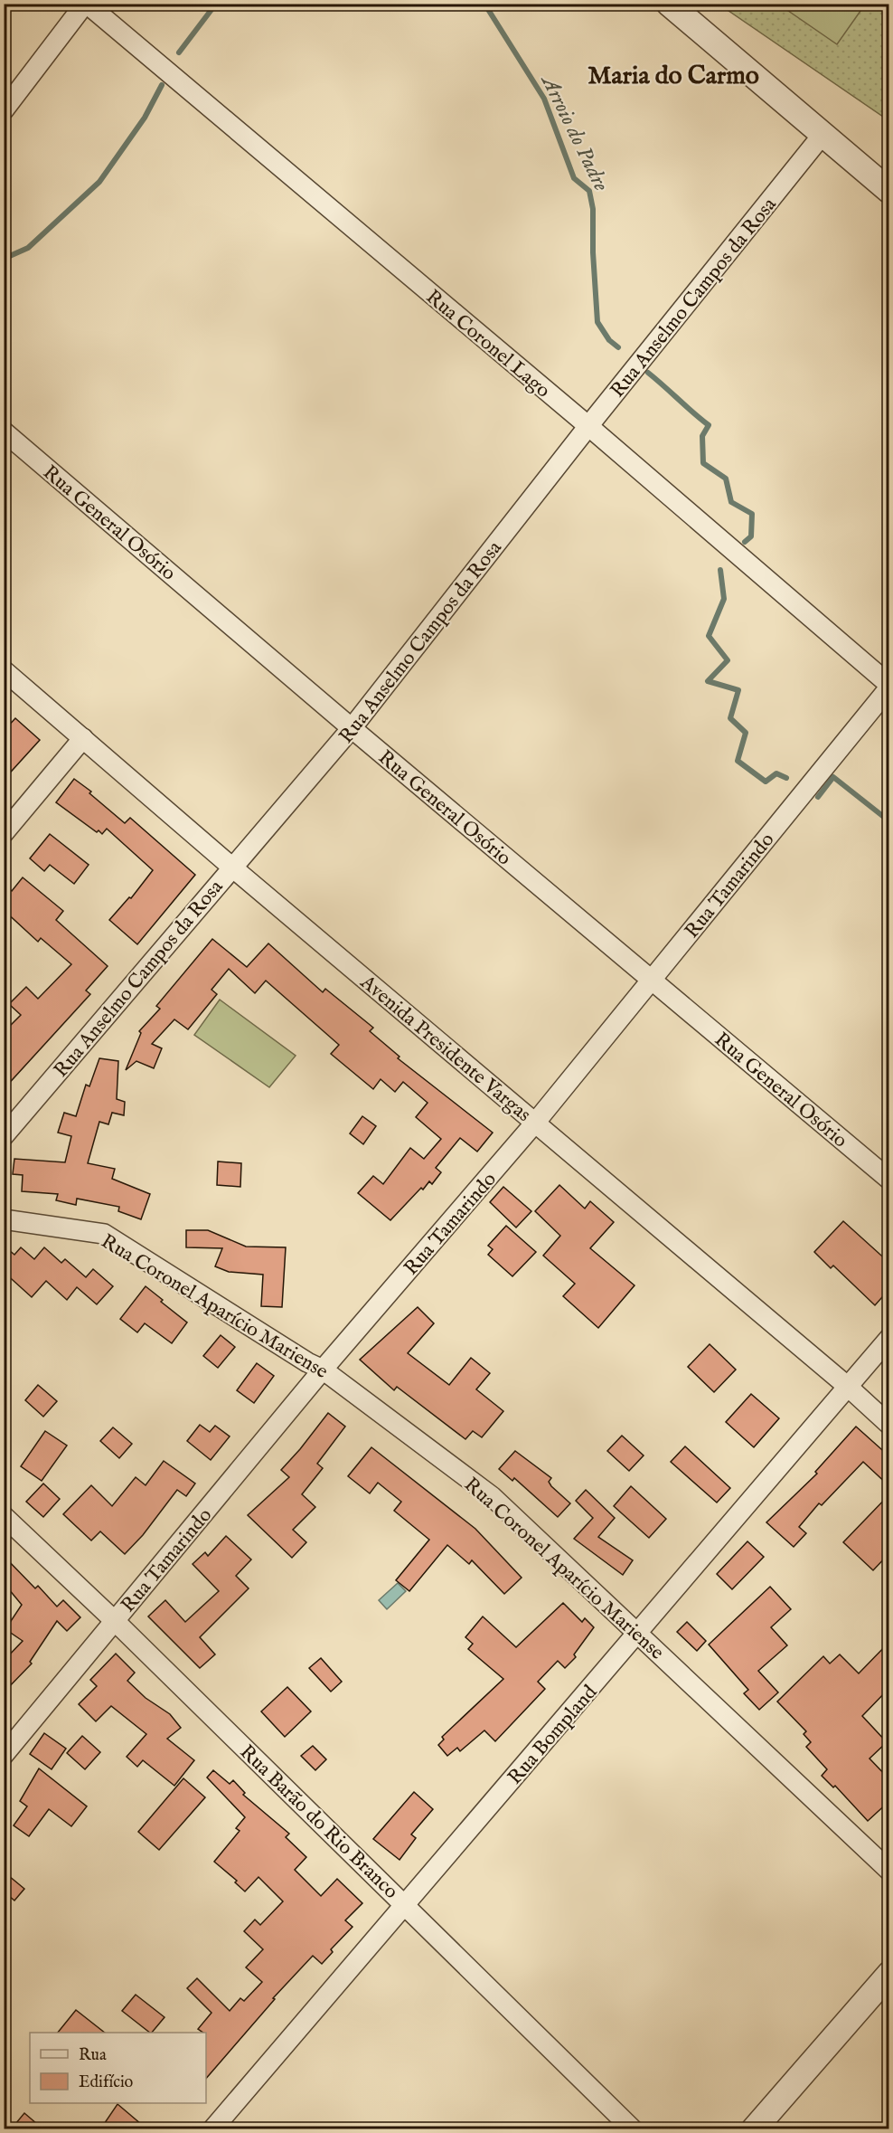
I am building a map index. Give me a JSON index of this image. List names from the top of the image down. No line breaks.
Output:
{"streets":{"street":["Rua Anselmo Campos da Rosa","Rua Coronel Lago","Rua General Osório","Rua Tamarindo","Avenida Presidente Vargas","Rua Coronel Aparício Mariense","Rua Bompland","Rua Barão do Rio Branco"]},"crossings":[["Rua Anselmo Campos da Rosa","Rua Coronel Lago"],["Rua Anselmo Campos da Rosa","Rua General Osório"],["Rua Anselmo Campos da Rosa","Avenida Presidente Vargas"],["Rua Coronel Lago","Rua Tamarindo"],["Rua General Osório","Rua Tamarindo"],["Rua Tamarindo","Avenida Presidente Vargas"],["Rua Tamarindo","Rua Coronel Aparício Mariense"],["Rua Tamarindo","Rua Barão do Rio Branco"],["Avenida Presidente Vargas","Rua Bompland"],["Rua Coronel Aparício Mariense","Rua Bompland"],["Rua Bompland","Rua Barão do Rio Branco"]],"districts":["Maria do Carmo"],"water":["Arroio do Padre"],"legend":["Rua","Edifício"]}
